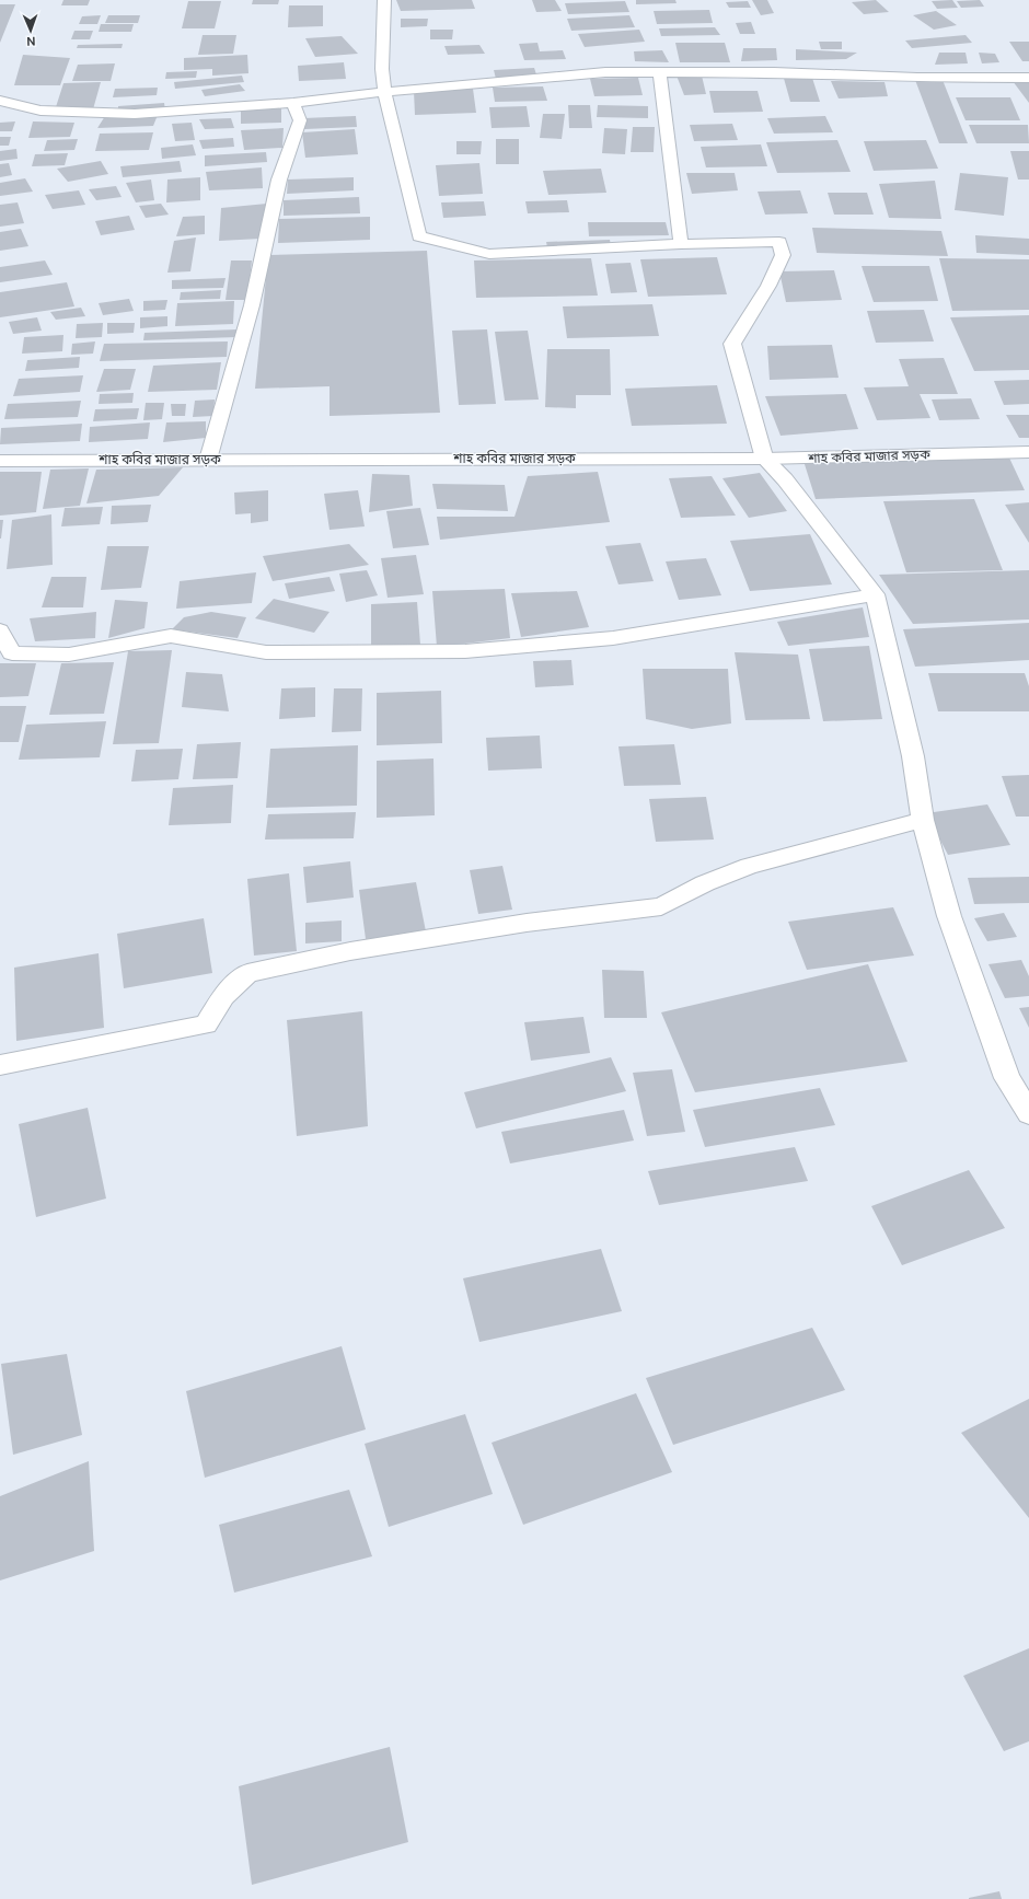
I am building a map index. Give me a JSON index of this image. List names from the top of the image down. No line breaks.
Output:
{"streets":{"street":["শাহ কবির মাজার সড়ক"]},"north":"bottom"}
